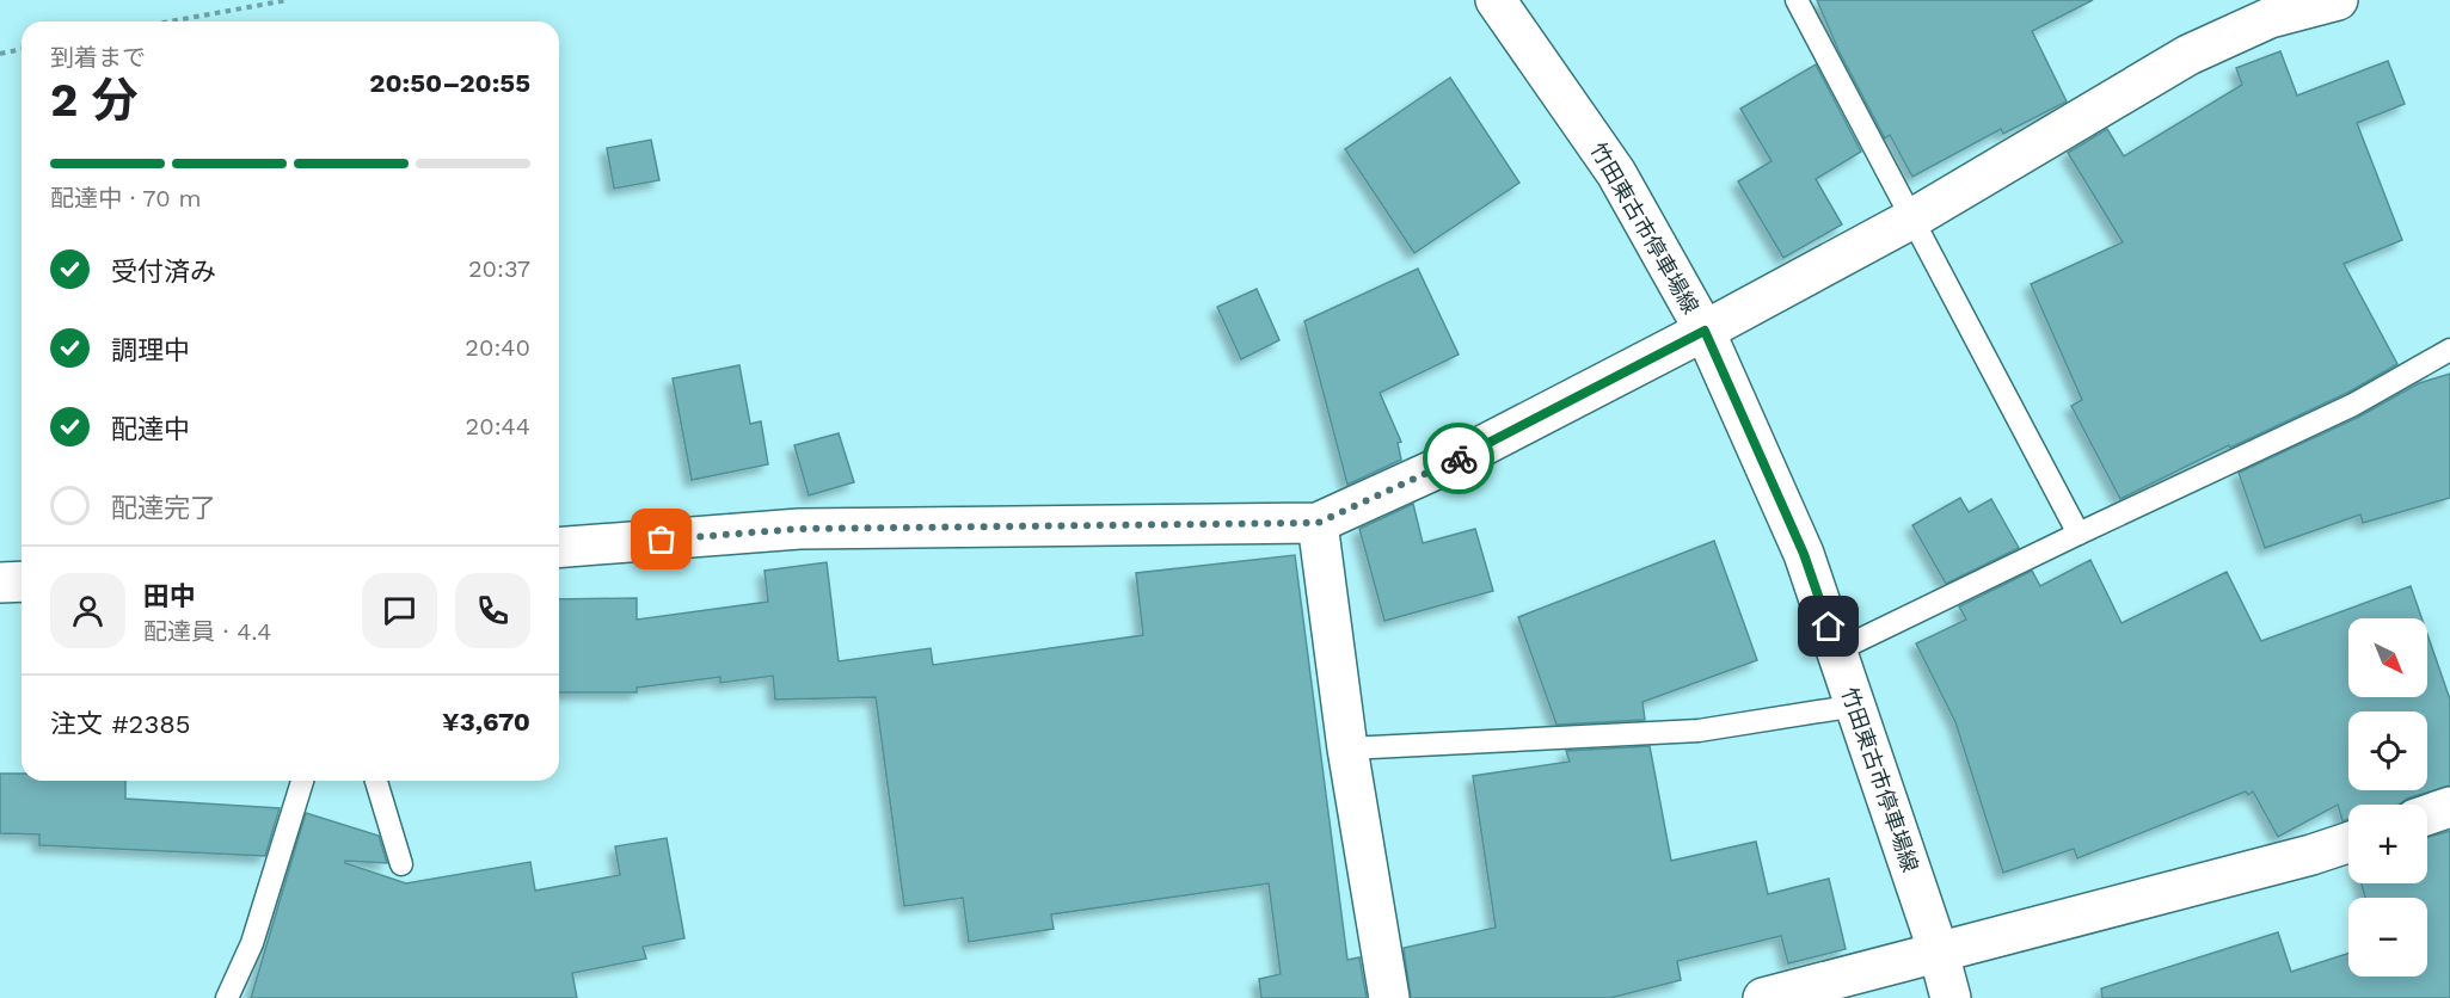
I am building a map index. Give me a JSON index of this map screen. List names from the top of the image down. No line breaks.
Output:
{"streets":{"street":["竹田東古市停車場線"]},"north":"bottom right","page":{"heading":["2 分","到着まで","20:50–20:55"],"panel":["田中","配達員 · 4.4","注文 #2385","¥3,670"],"bar":"配達中 · 70 m","list":[["受付済み","20:37"],["調理中","20:40"],["配達中","20:44"],"配達完了"],"map_buttons":["+","−"]}}
